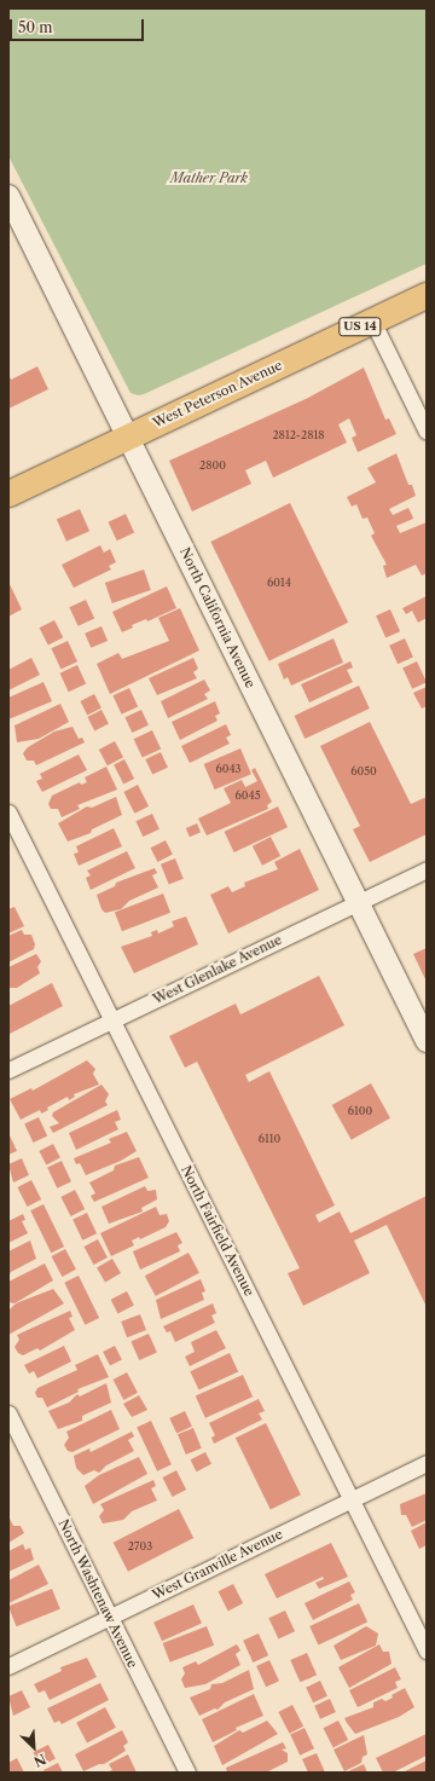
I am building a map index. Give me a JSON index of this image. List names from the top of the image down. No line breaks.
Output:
{"streets":{"main road":["US 14","West Peterson Avenue","North California Avenue"],"street":["West Glenlake Avenue","North Fairfield Avenue","West Granville Avenue","North Washtenaw Avenue"]},"crossings":[["West Peterson Avenue","North California Avenue"],["North California Avenue","West Glenlake Avenue"],["West Glenlake Avenue","North Fairfield Avenue"],["North Fairfield Avenue","West Granville Avenue"],["West Granville Avenue","North Washtenaw Avenue"]],"parks":["Mather Park"],"house_numbers":["2812-2818","2800","6014","6043","6050","6045","6100","6110","2703"],"scale_bar":"50 m","north":"bottom right"}
